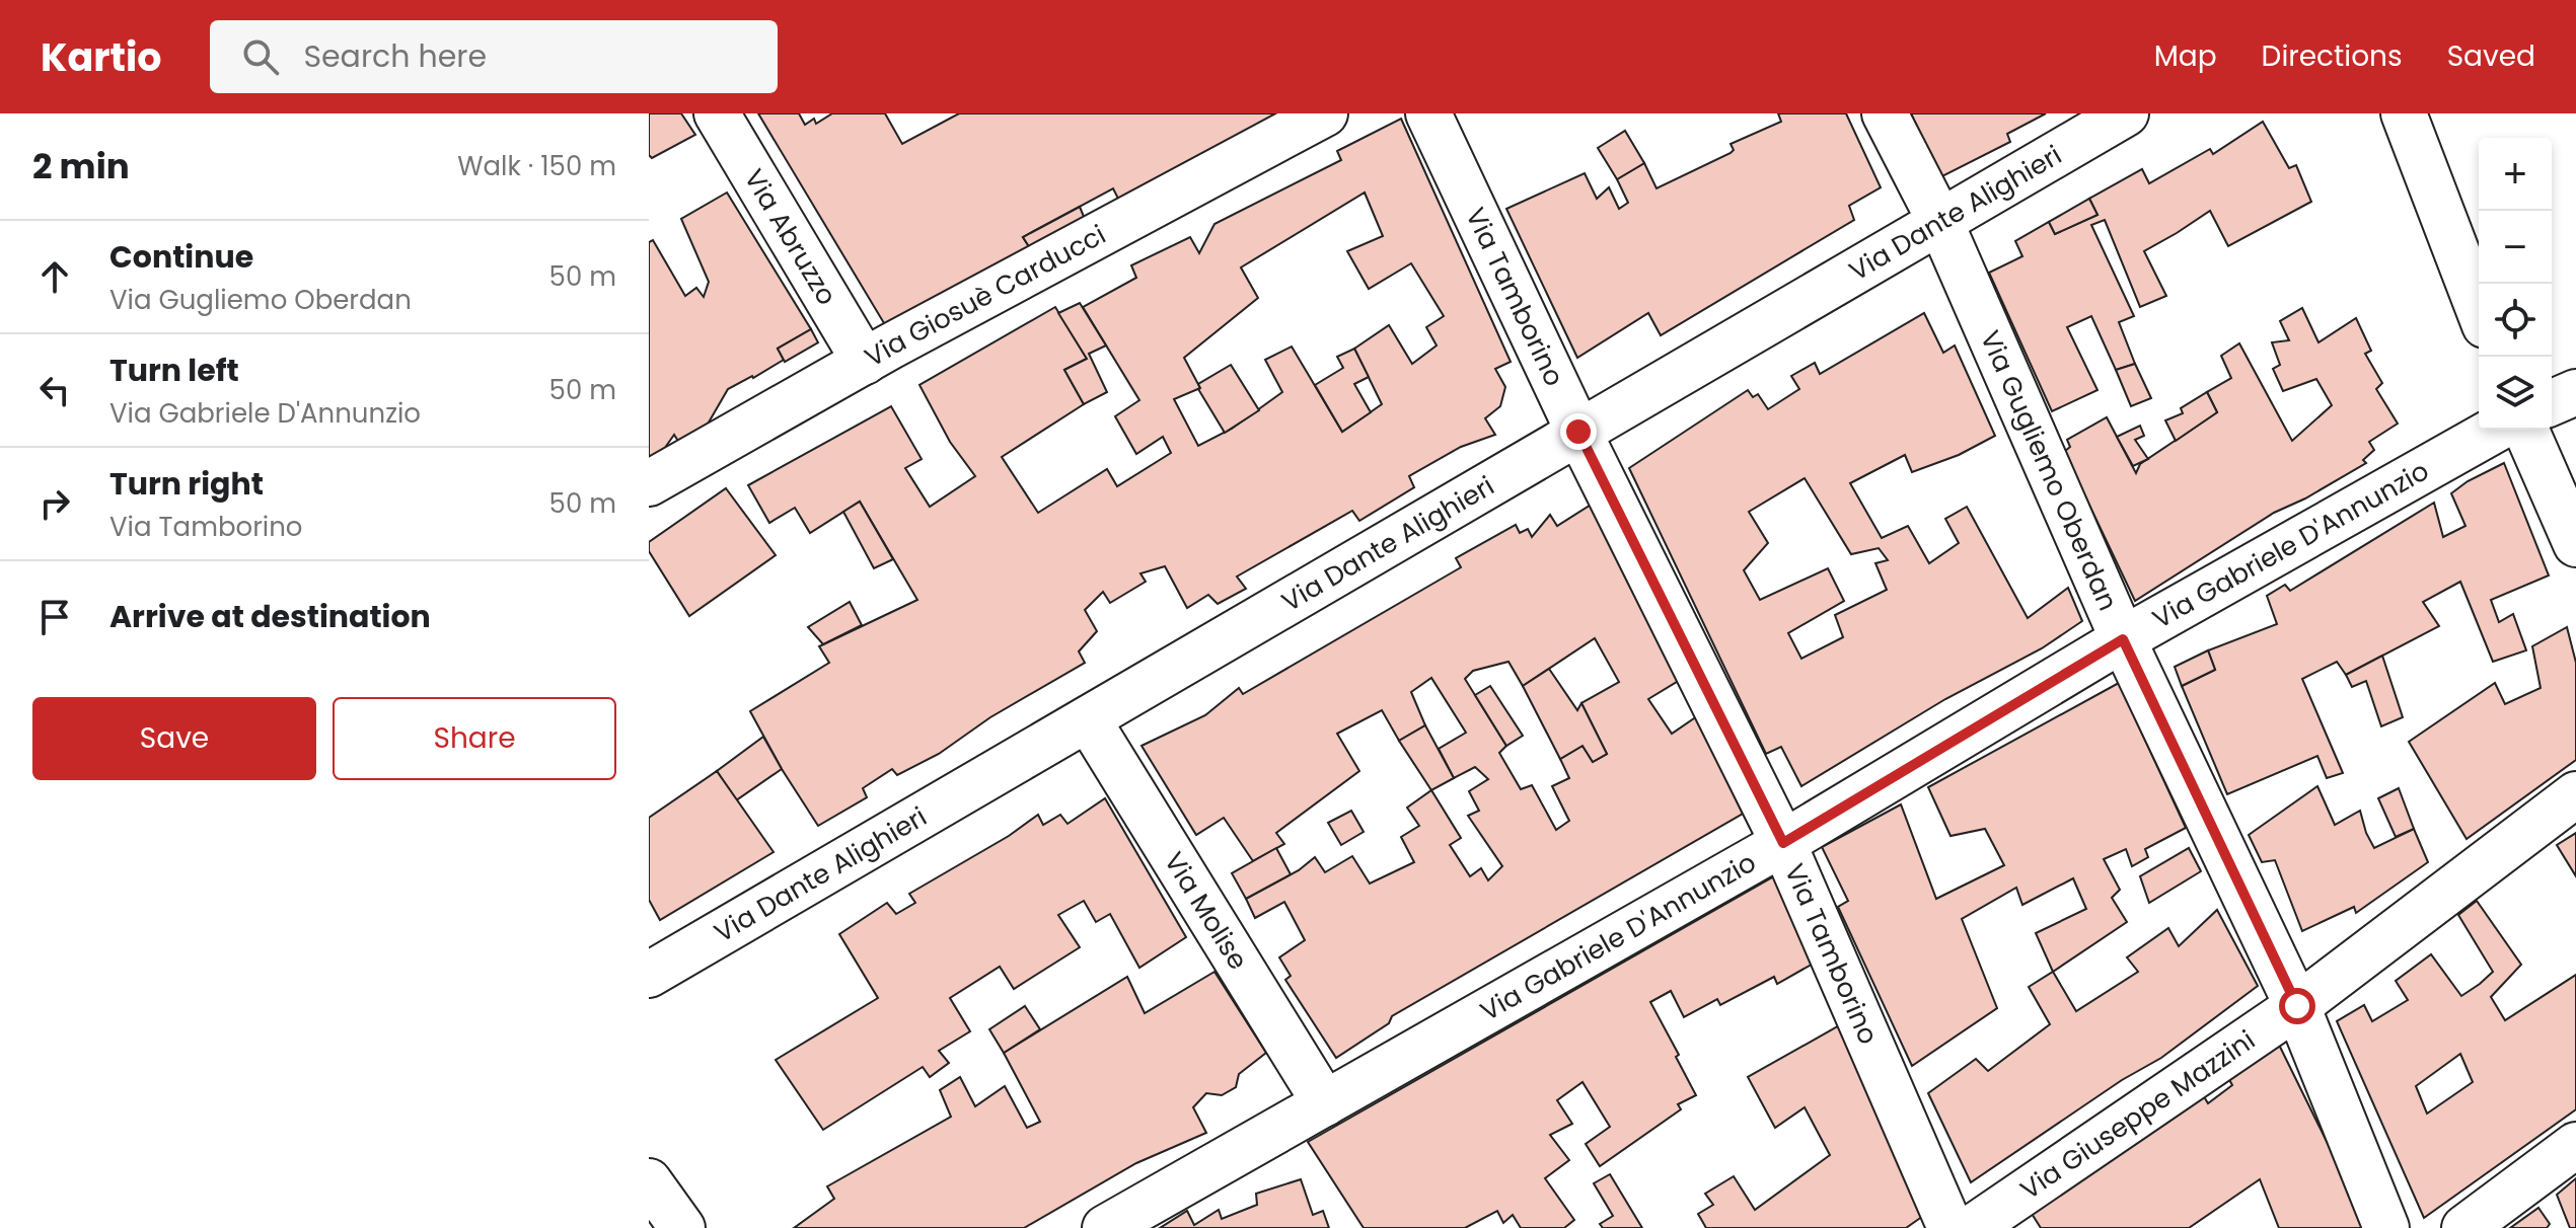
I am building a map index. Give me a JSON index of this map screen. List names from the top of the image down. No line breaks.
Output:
{"streets":{"street":["Via Dante Alighieri","Via Abruzzo","Via Giosuè Carducci","Via Tamborino","Via Gugliemo Oberdan","Via Gabriele D'Annunzio","Via Molise","Via Giuseppe Mazzini"]},"crossings":[["Via Dante Alighieri","Via Tamborino"],["Via Dante Alighieri","Via Gugliemo Oberdan"],["Via Dante Alighieri","Via Molise"],["Via Abruzzo","Via Giosuè Carducci"],["Via Tamborino","Via Gabriele D'Annunzio"],["Via Gugliemo Oberdan","Via Gabriele D'Annunzio"],["Via Gugliemo Oberdan","Via Giuseppe Mazzini"],["Via Gabriele D'Annunzio","Via Molise"]],"page":{"header":"Kartio","search":"Search here","nav":["Map","Directions","Saved"],"heading":["2 min","Walk · 150 m"],"map_buttons":["+","−"],"list":[["Continue","Via Gugliemo Oberdan","50 m"],["Turn left","Via Gabriele D'Annunzio","50 m"],["Turn right","Via Tamborino","50 m"],"Arrive at destination"],"buttons":["Save","Share"]}}
